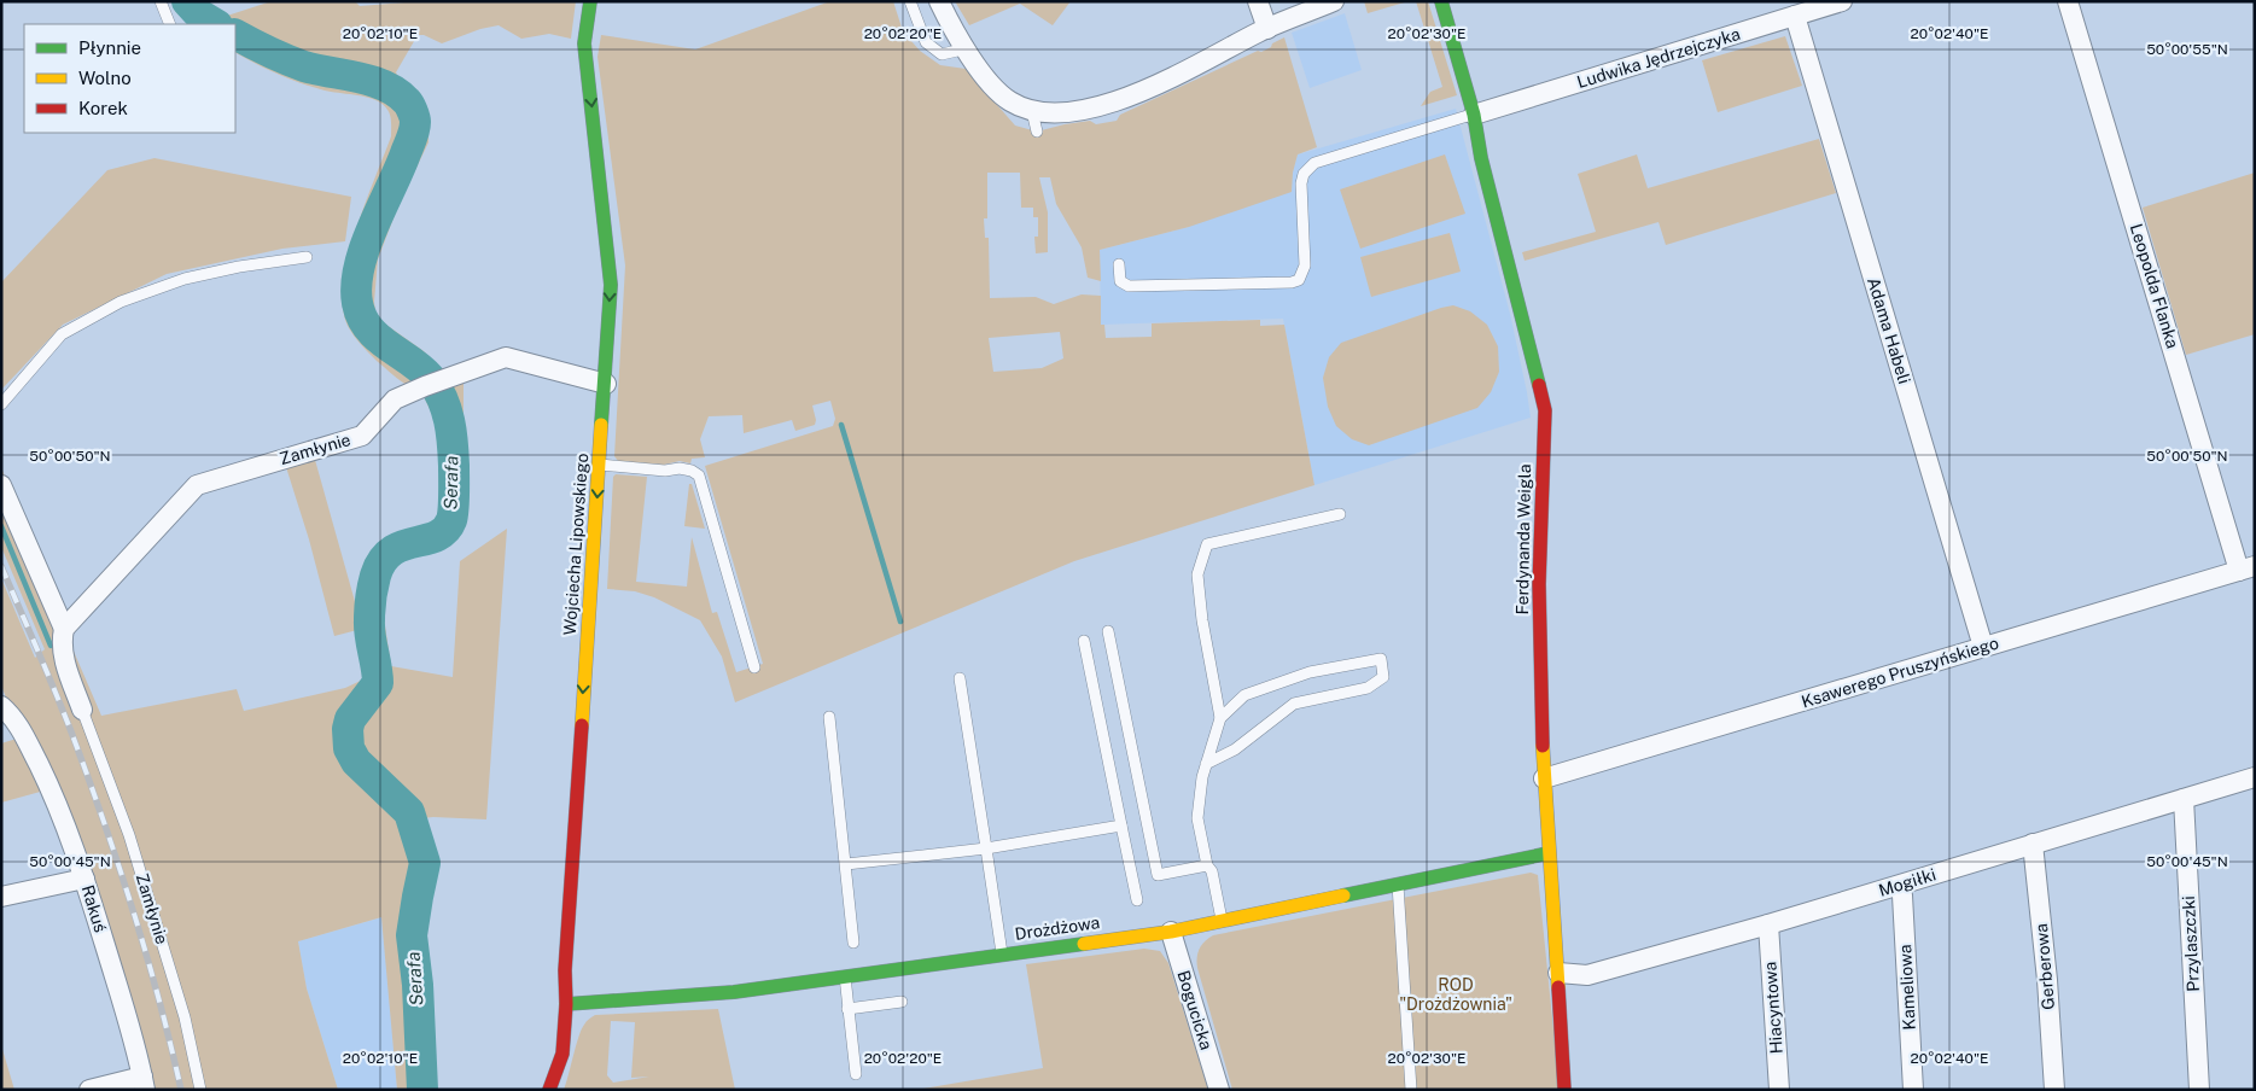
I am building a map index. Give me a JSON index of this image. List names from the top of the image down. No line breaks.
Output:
{"streets":{"street":["Ludwika Jędrzejczyka","Leopolda Flanka","Adama Habeli","Zamłynie","Ferdynanda Weigla","Wojciecha Lipowskiego","Ksawerego Pruszyńskiego","Mogiłki","Rakuś","Drożdżowa","Przylaszczki","Gerberowa","Kameliowa","Hiacyntowa","Bogucicka"]},"crossings":[["Ludwika Jędrzejczyka","Adama Habeli"],["Ludwika Jędrzejczyka","Ferdynanda Weigla"],["Leopolda Flanka","Ksawerego Pruszyńskiego"],["Adama Habeli","Ksawerego Pruszyńskiego"],["Zamłynie","Wojciecha Lipowskiego"],["Ferdynanda Weigla","Ksawerego Pruszyńskiego"],["Ferdynanda Weigla","Mogiłki"],["Ferdynanda Weigla","Drożdżowa"],["Wojciecha Lipowskiego","Drożdżowa"],["Mogiłki","Przylaszczki"],["Mogiłki","Gerberowa"],["Mogiłki","Kameliowa"],["Mogiłki","Hiacyntowa"],["Drożdżowa","Bogucicka"]],"one_way":["Wojciecha Lipowskiego"],"water":["Serafa"],"parks":["ROD \"Drożdżownia\""],"legend":["Płynnie","Wolno","Korek"],"coordinates":["20°02'10\"E","20°02'20\"E","20°02'30\"E","20°02'40\"E","50°00'55\"N","50°00'50\"N","50°00'45\"N"]}
